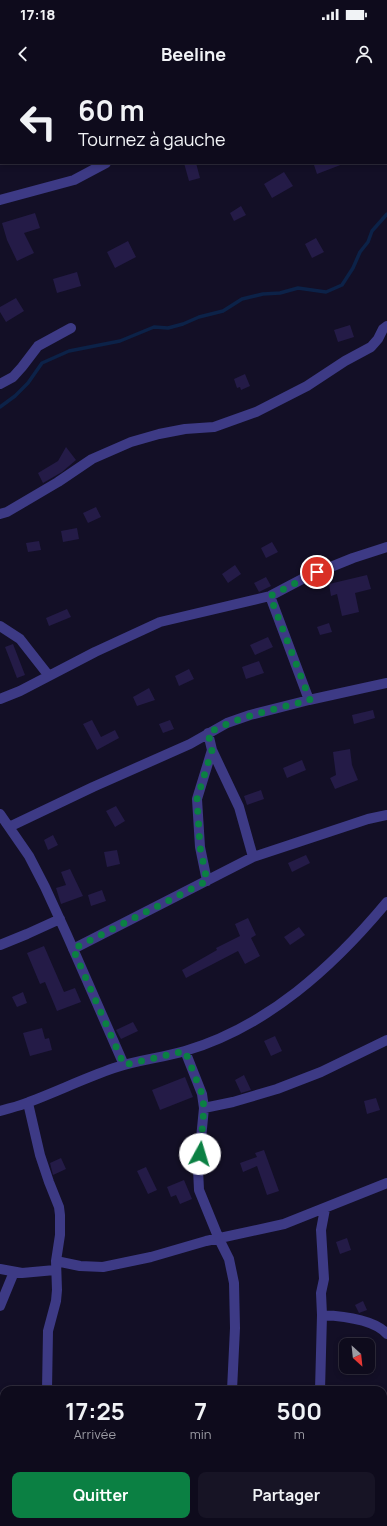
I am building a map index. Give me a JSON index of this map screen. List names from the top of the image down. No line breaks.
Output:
{"north":"bottom right","page":{"status":"17:18","header":"Beeline","turn":["60 m","Tournez à gauche"],"eta":["17:25","Arrivée","7","min","500","m"],"buttons":["Quitter","Partager"]}}
